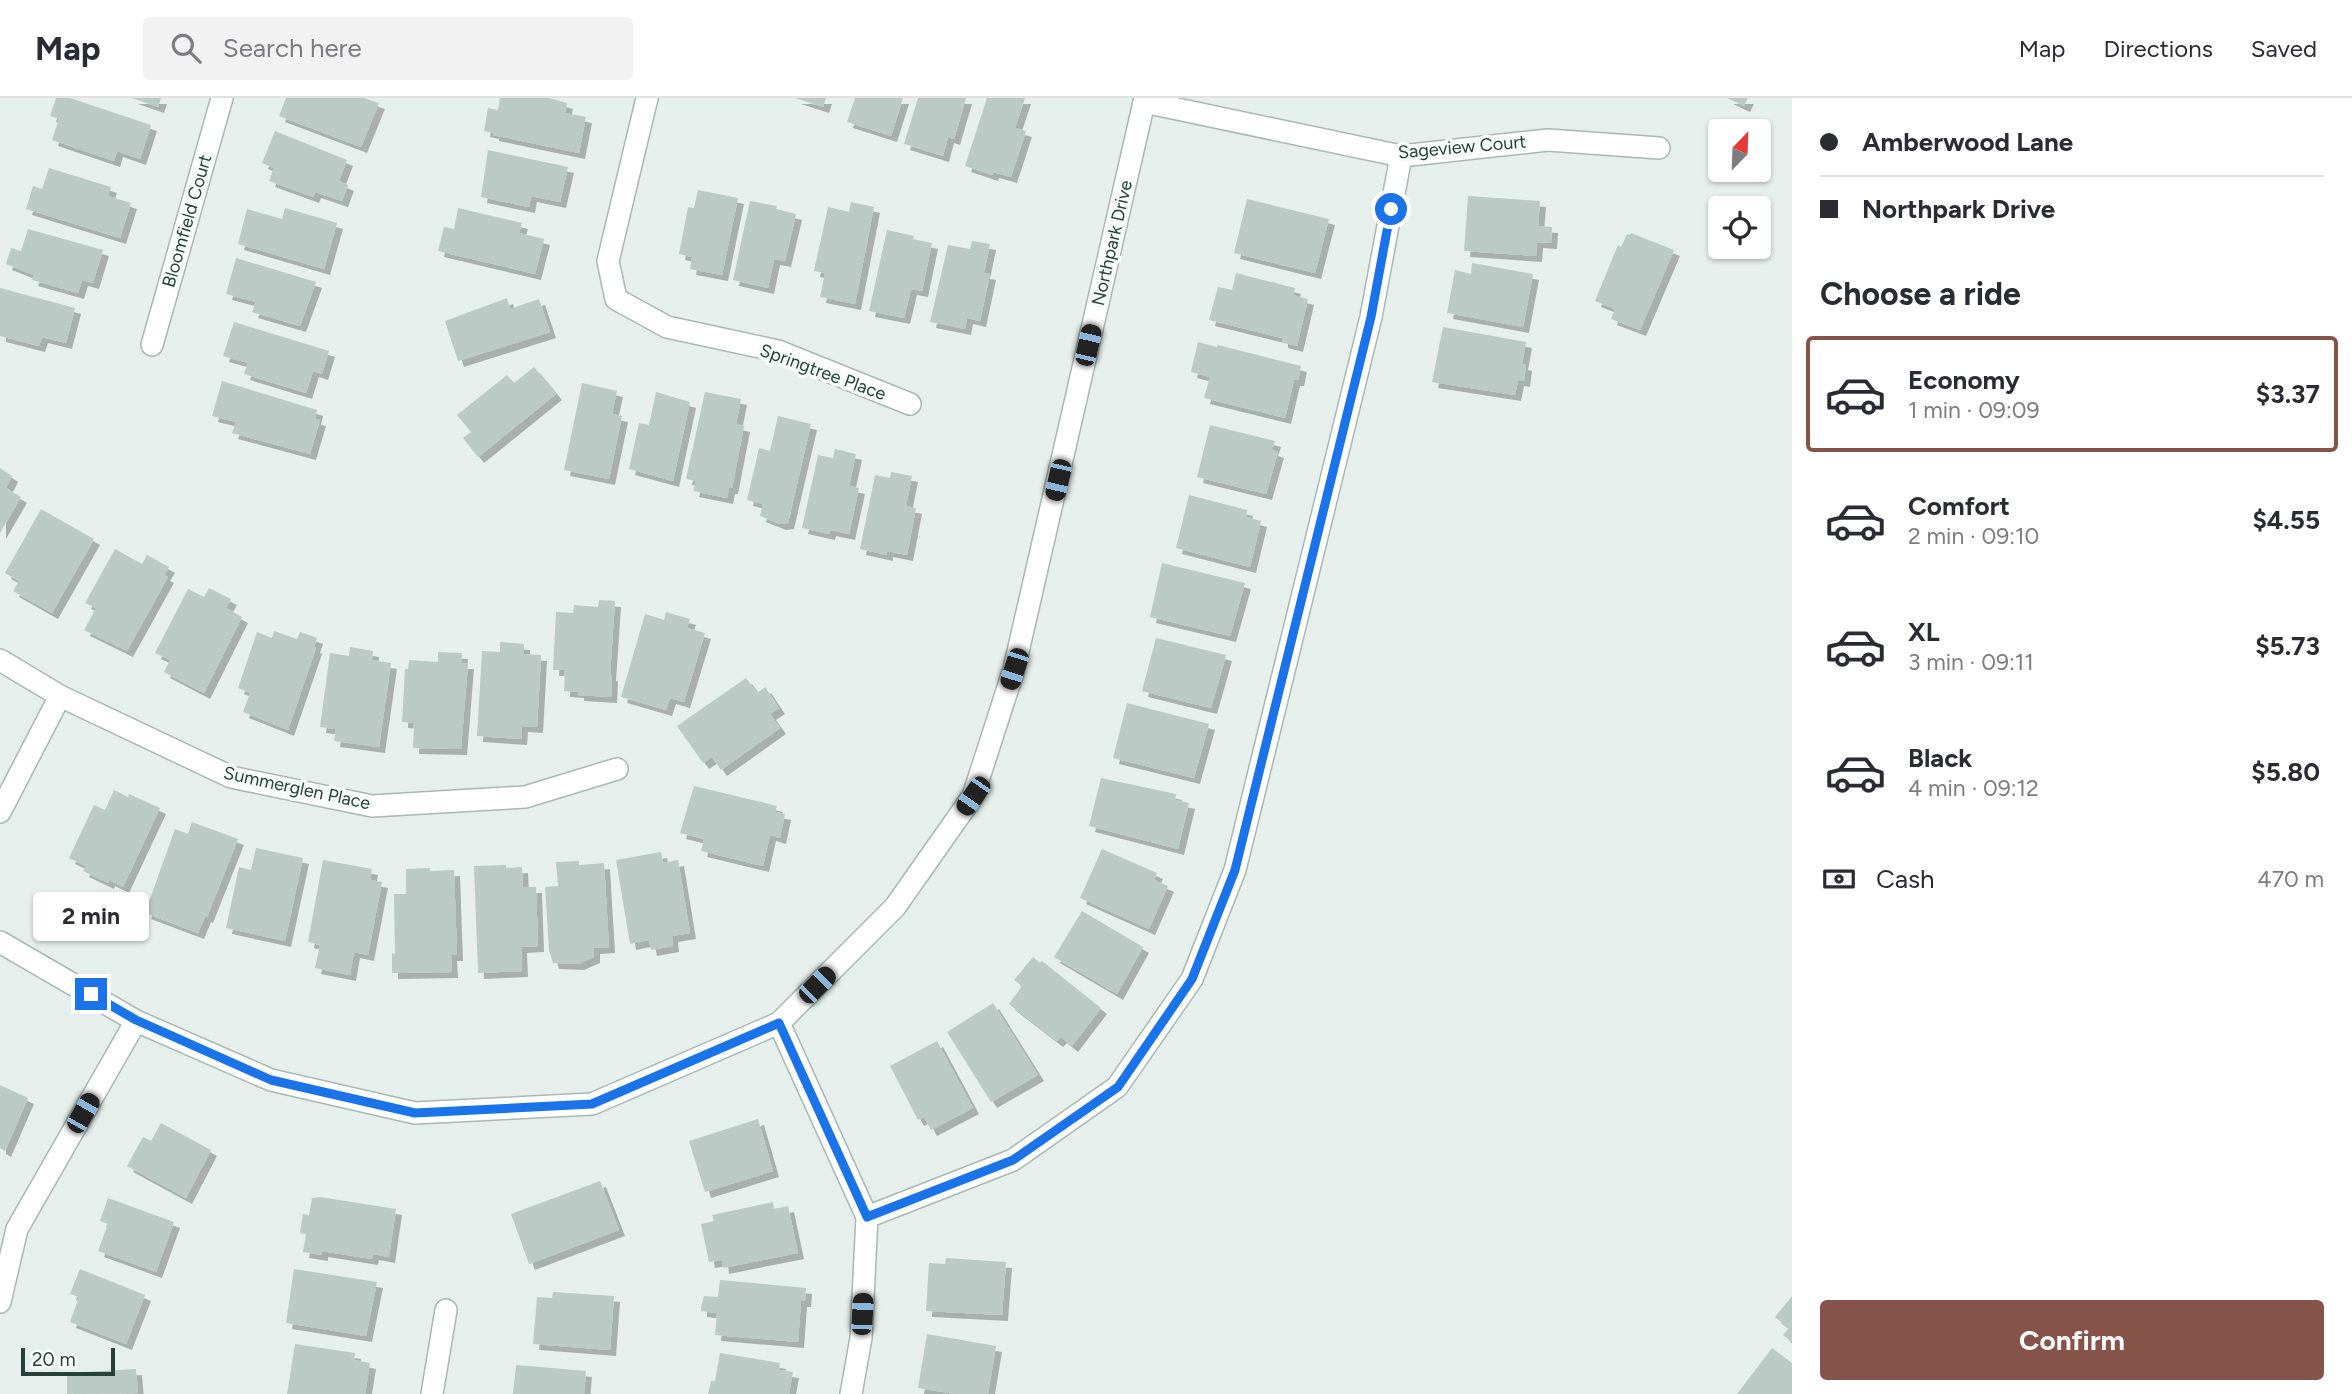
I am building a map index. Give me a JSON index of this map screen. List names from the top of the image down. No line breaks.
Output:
{"streets":{"street":["Sageview Court","Bloomfield Court","Northpark Drive","Springtree Place","Summerglen Place"]},"crossings":[["Sageview Court","Northpark Drive"]],"scale_bar":"20 m","north":"top right","page":{"header":"Map","search":"Search here","nav":["Map","Directions","Saved"],"banner":["Amberwood Lane","Northpark Drive"],"heading":"Choose a ride","list":[{"name":"Economy","note":"1 min · 09:09","value":"$3.37"},{"name":"Comfort","note":"2 min · 09:10","value":"$4.55"},{"name":"XL","note":"3 min · 09:11","value":"$5.73"},{"name":"Black","note":"4 min · 09:12","value":"$5.80"}],"pay":["Cash","470 m"],"bubble":"2 min","buttons":"Confirm","scale":"20 m"}}
